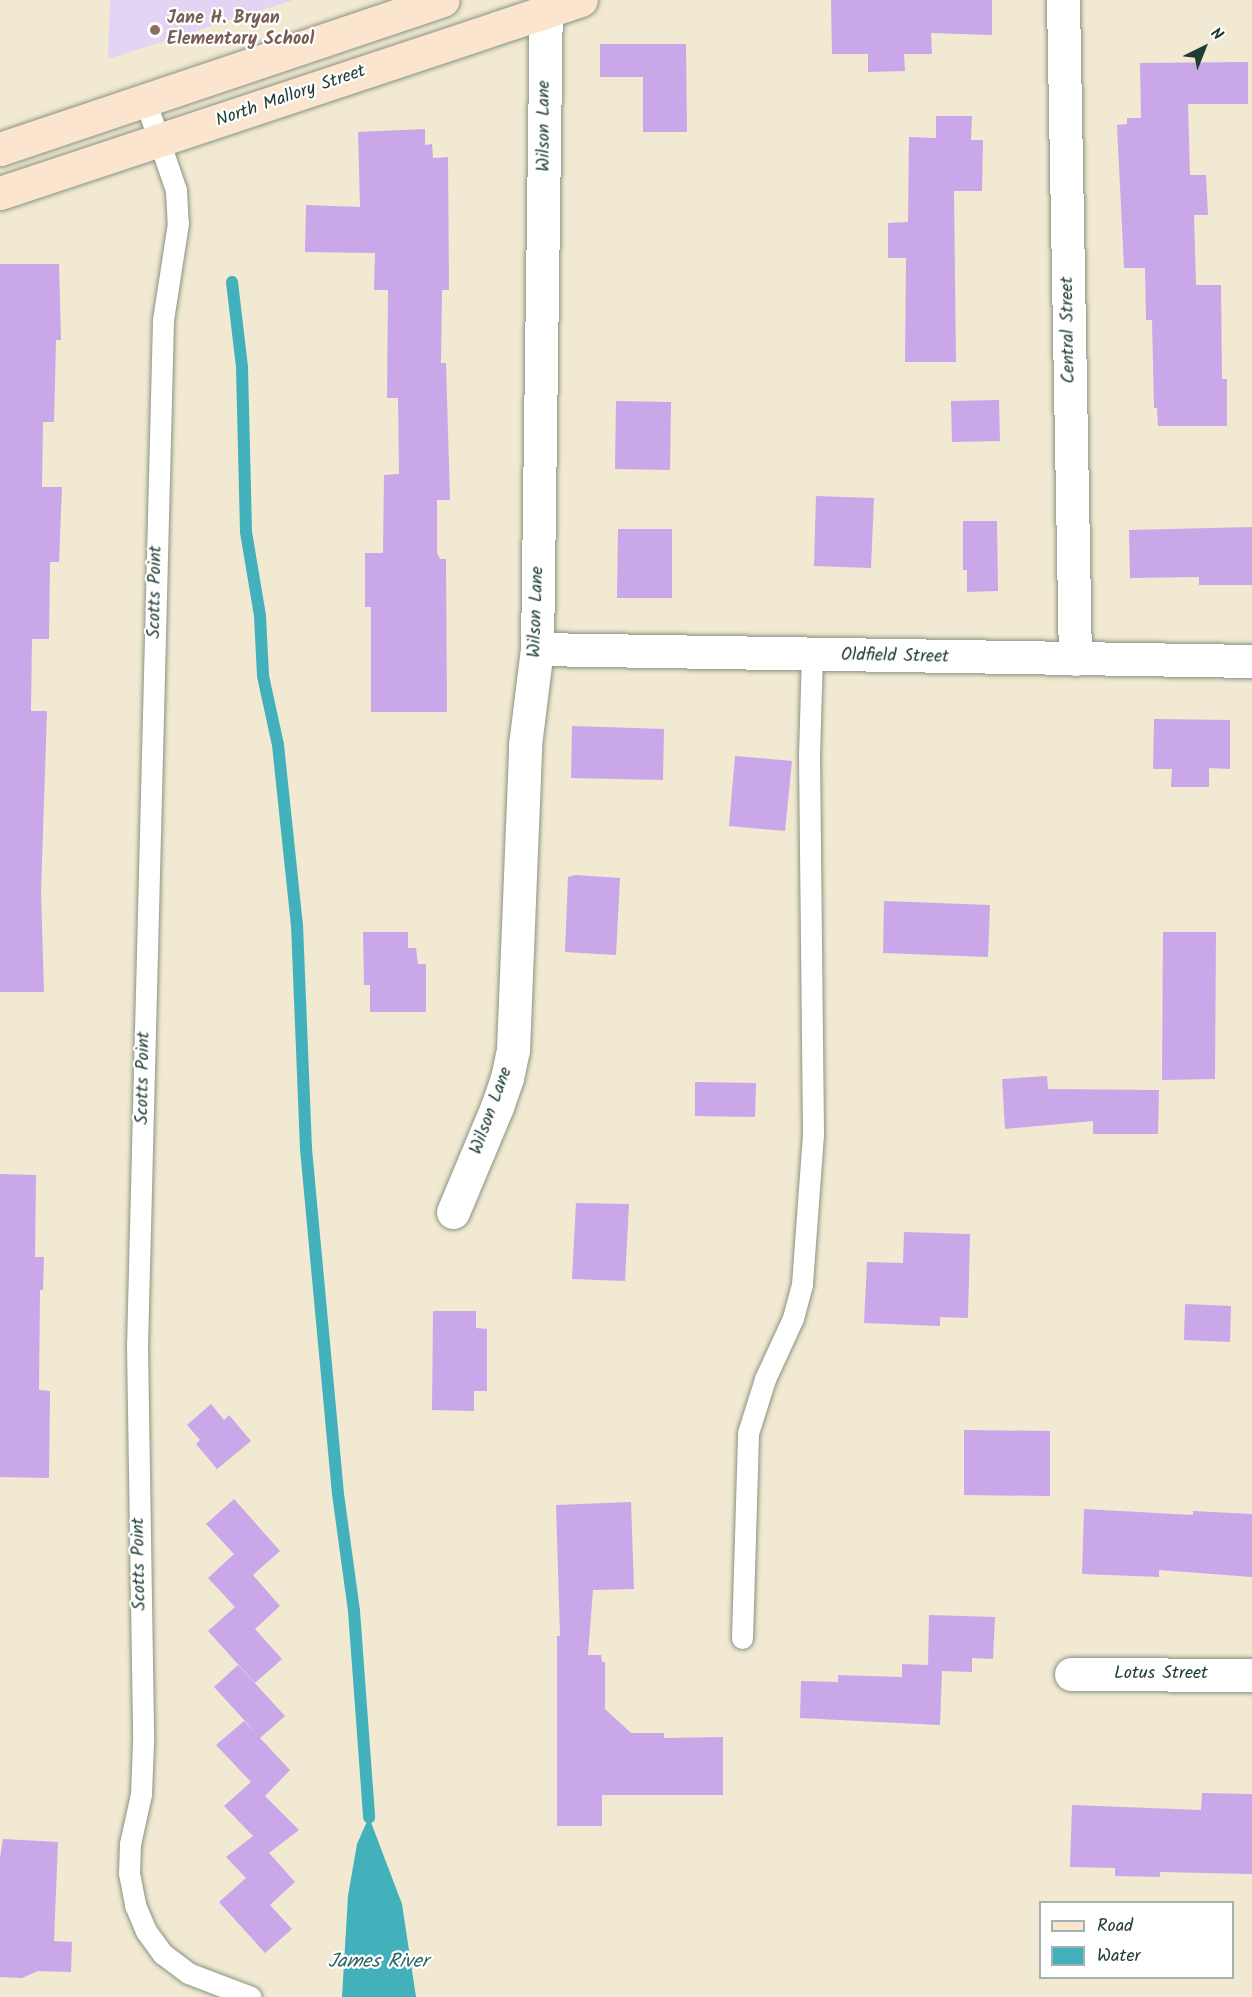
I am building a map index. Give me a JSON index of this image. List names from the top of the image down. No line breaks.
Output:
{"streets":{"main road":["North Mallory Street"],"street":["Wilson Lane","Central Street","Oldfield Street","Lotus Street"],"lane":["Scotts Point"]},"crossings":[["North Mallory Street","Wilson Lane"],["North Mallory Street","Scotts Point"],["Wilson Lane","Oldfield Street"],["Central Street","Oldfield Street"]],"water":["James River"],"places":["Jane H. Bryan Elementary School"],"legend":["Road","Water"],"north":"top right"}
